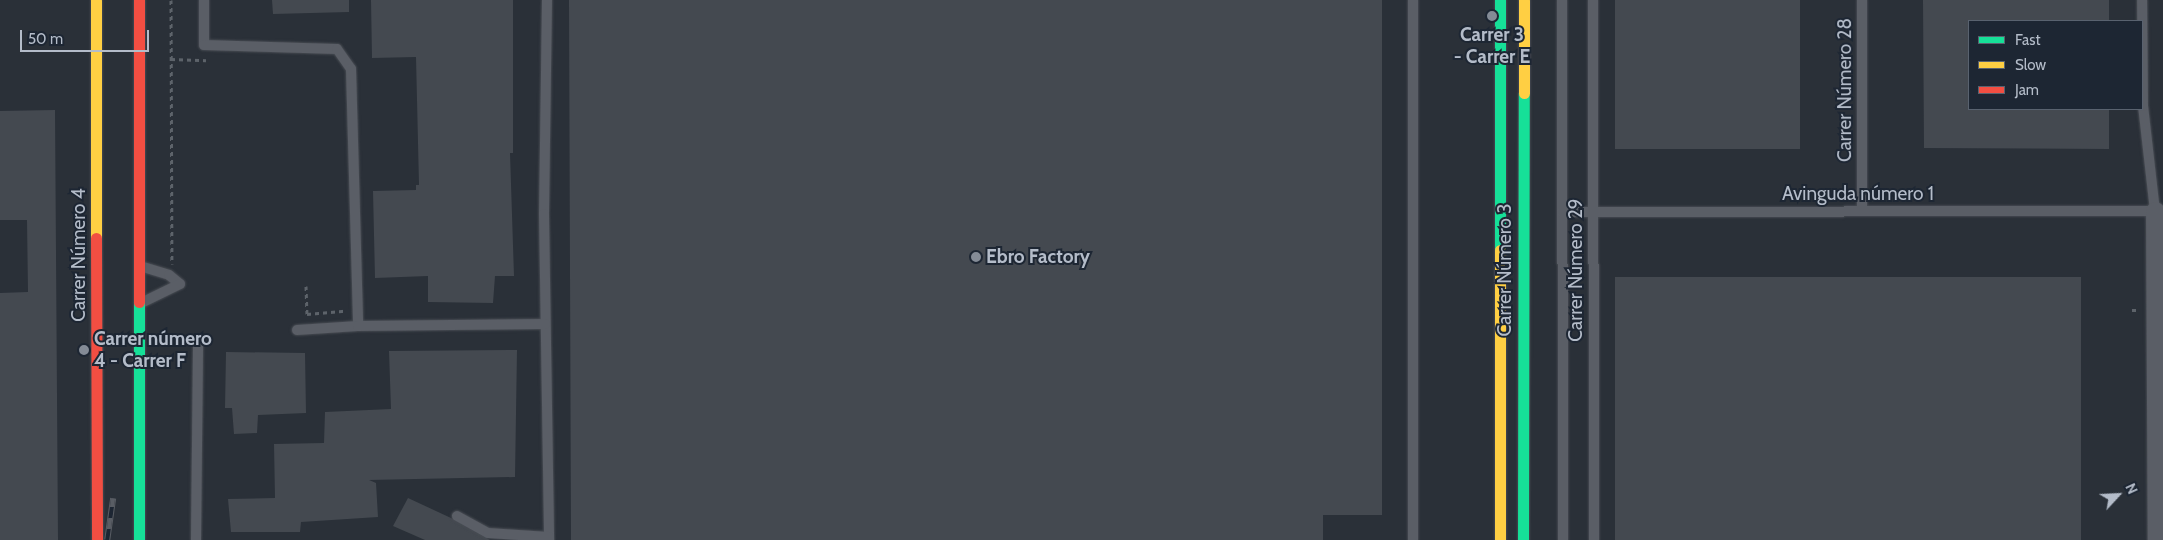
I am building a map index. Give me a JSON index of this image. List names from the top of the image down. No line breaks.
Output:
{"streets":{"street":["Carrer Número 4","Carrer Número 3"],"lane":["Carrer Número 28","Avinguda número 1","Carrer Número 29"]},"crossings":[["Carrer Número 28","Avinguda número 1"],["Avinguda número 1","Carrer Número 29"]],"places":["Carrer 3 - Carrer E","Ebro Factory","Carrer número 4 - Carrer F"],"legend":["Fast","Slow","Jam"],"scale_bar":"50 m","north":"top right"}
